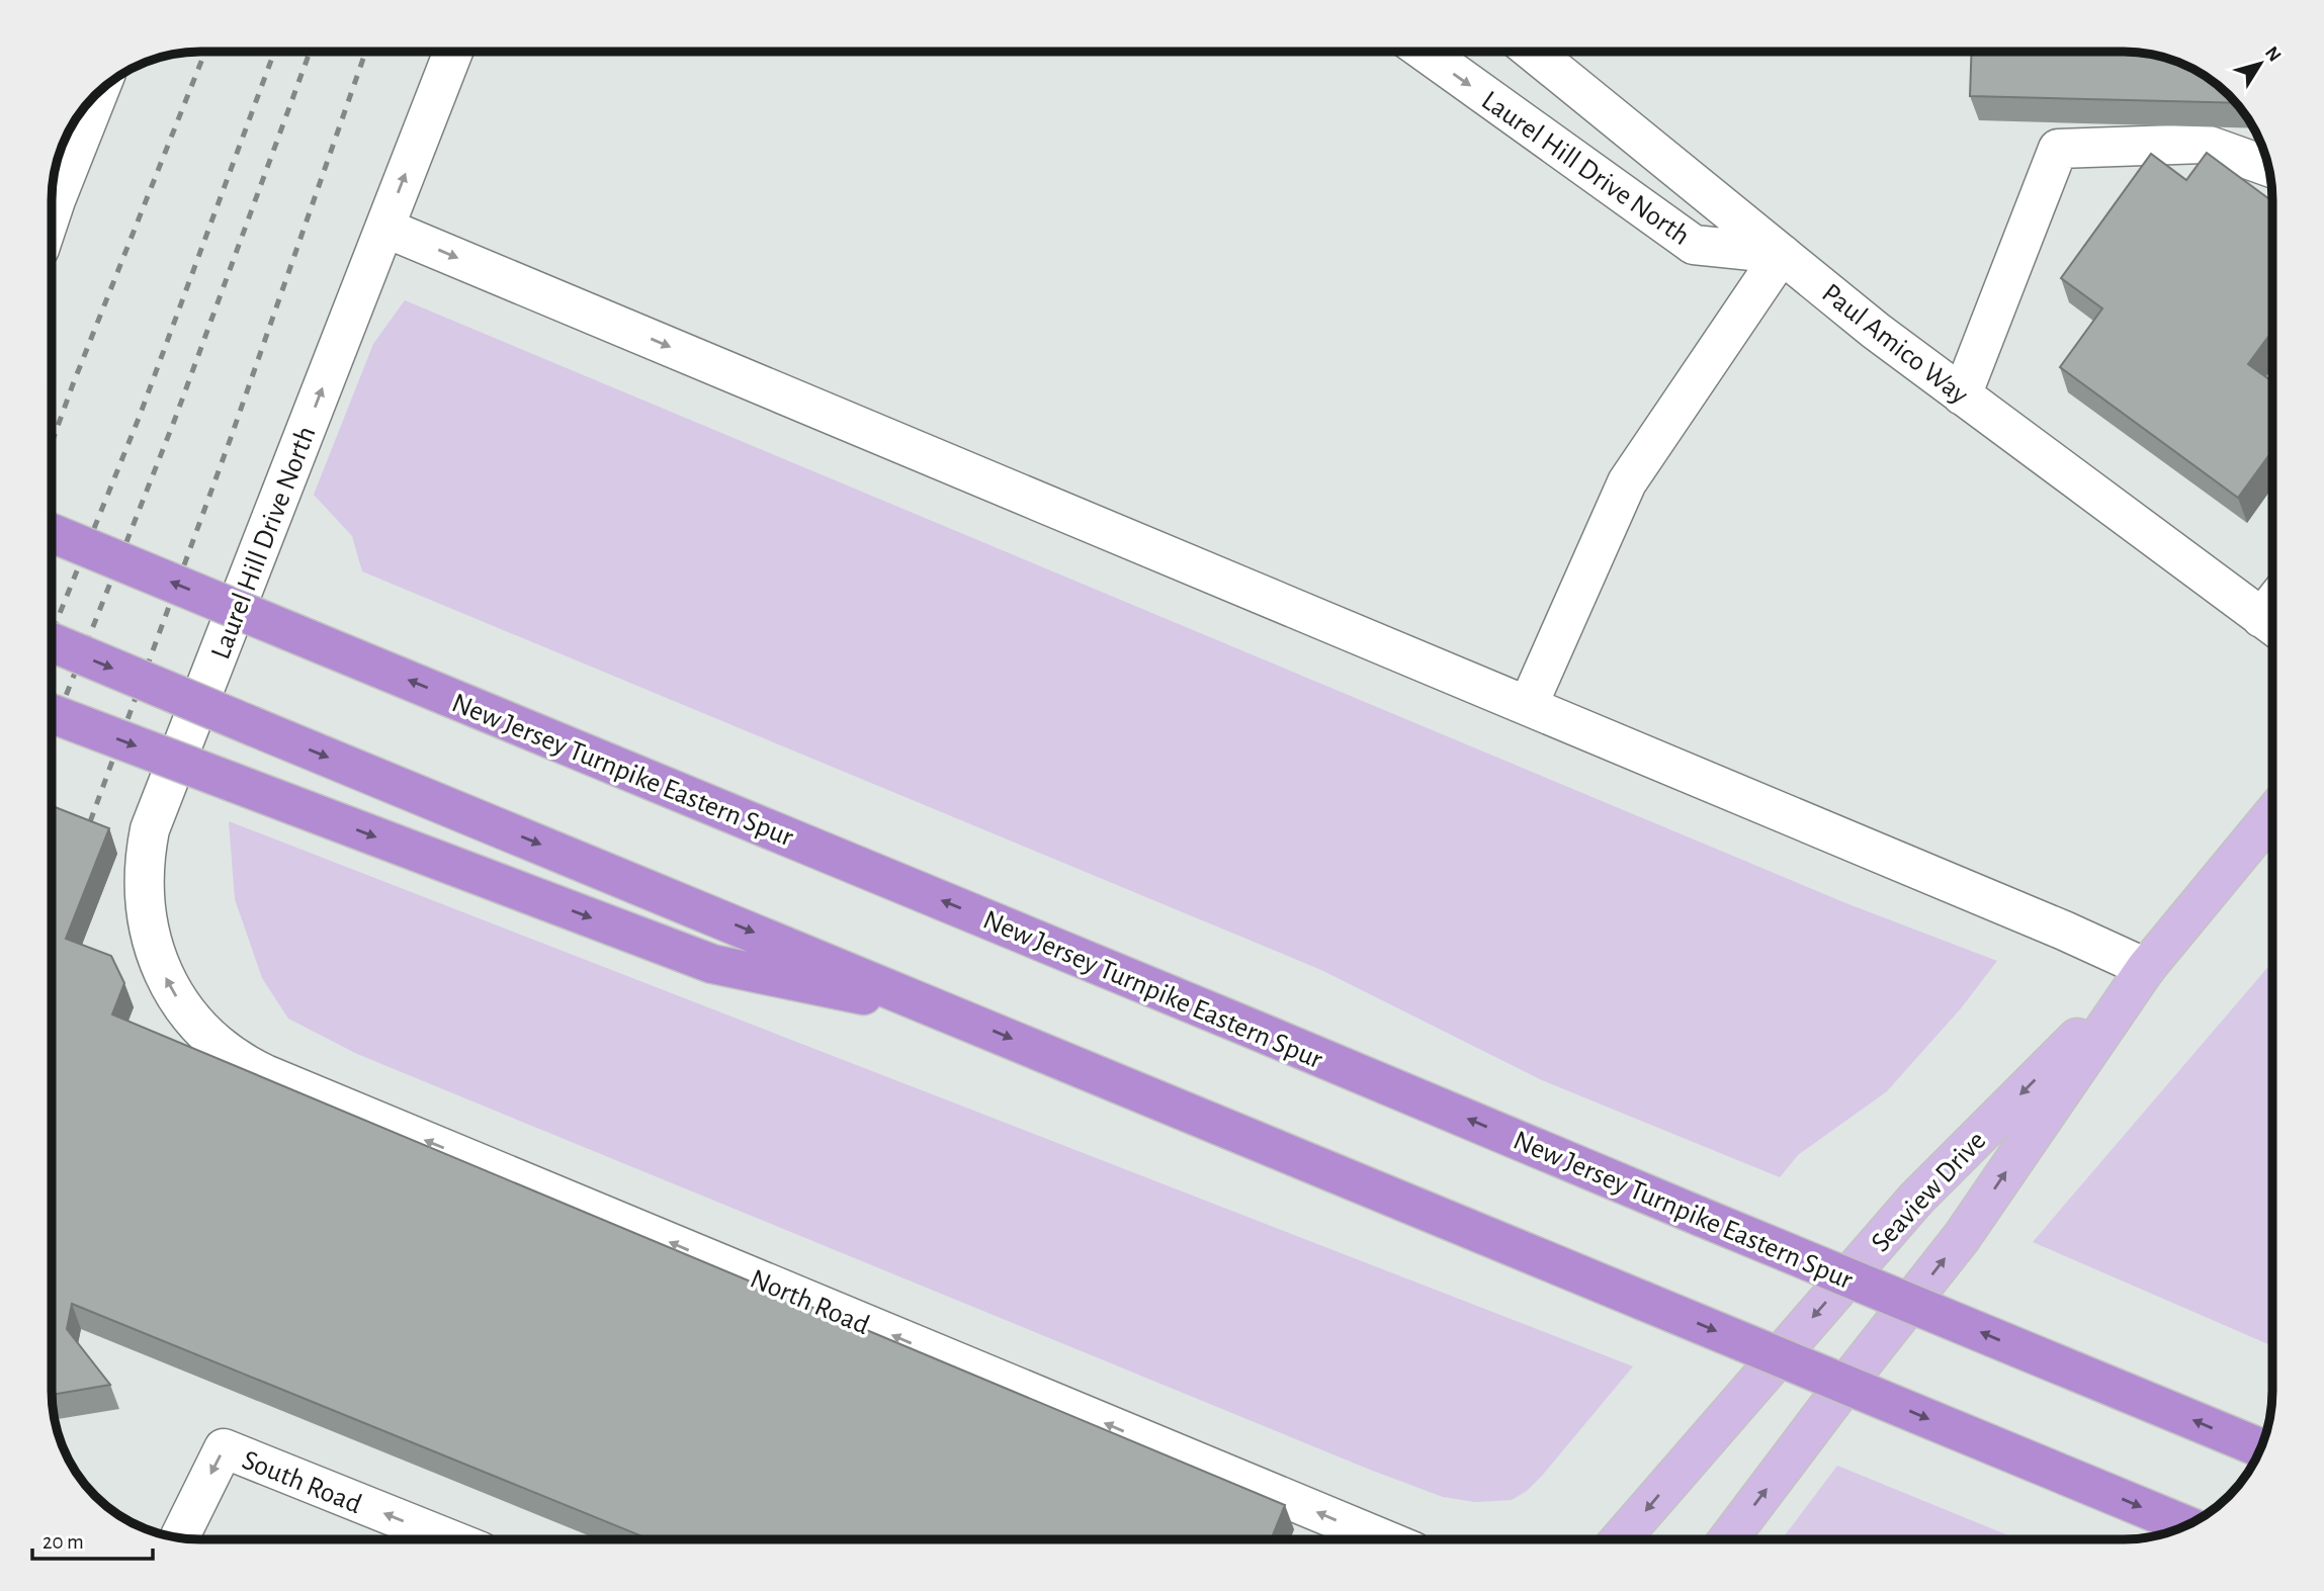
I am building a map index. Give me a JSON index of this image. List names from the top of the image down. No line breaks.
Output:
{"streets":{"highway":["New Jersey Turnpike Eastern Spur"],"main road":["Seaview Drive"],"street":["Laurel Hill Drive North","Paul Amico Way","North Road","South Road"]},"crossings":[["Laurel Hill Drive North","Paul Amico Way"],["Laurel Hill Drive North","North Road"]],"one_way":["North Road"],"scale_bar":"20 m","north":"top right"}
